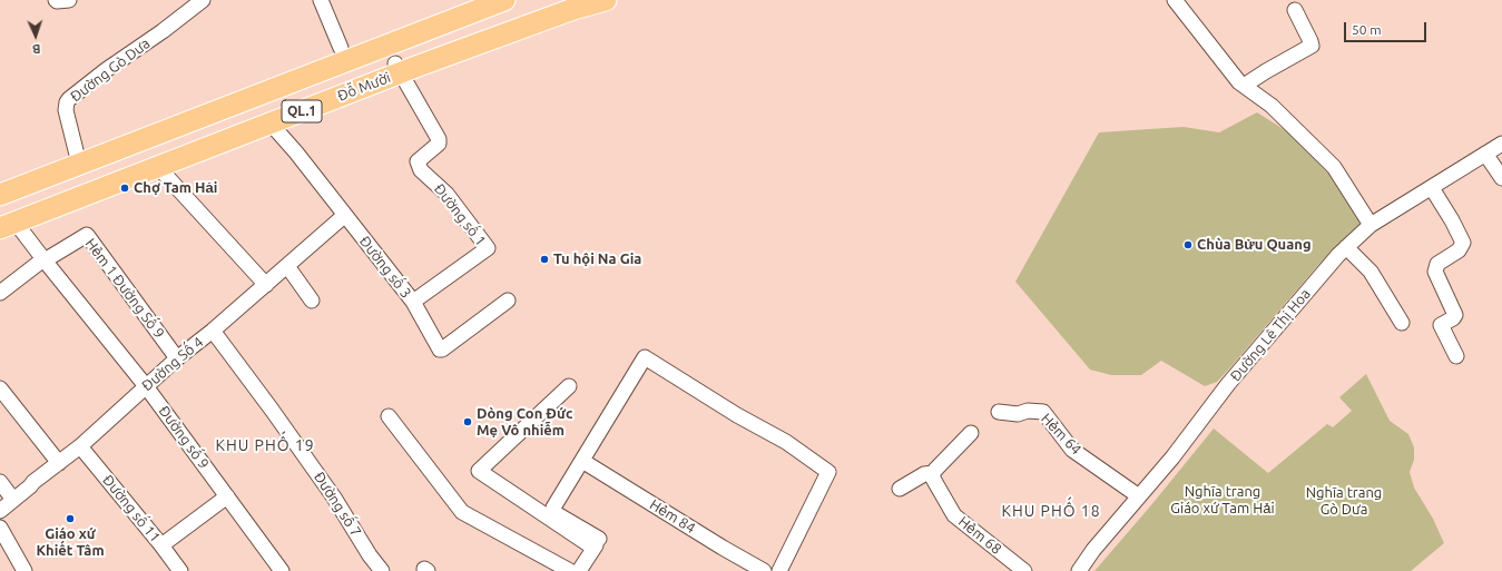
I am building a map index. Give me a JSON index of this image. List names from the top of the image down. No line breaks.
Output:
{"streets":{"highway":["Đỗ Mười","QL.1"],"street":["Đường Gò Dưa","Đường số 1","Đường số 3","Hẻm 1 Đường Số 9","Đường Lê Thị Hoa","Đường Số 4","Hẻm 64","Đường số 9","Đường số 7","Đường số 11","Hẻm 84","Hẻm 68"]},"crossings":[["Đường Gò Dưa","QL.1"],["Đỗ Mười","Đường số 1"],["Đỗ Mười","Đường số 3"],["Đỗ Mười","Đường số 9"],["Đường số 1","Đường số 3"],["Đường số 3","Đường Số 4"],["Hẻm 1 Đường Số 9","Đường Số 4"],["Hẻm 1 Đường Số 9","Đường số 9"],["Đường Lê Thị Hoa","Hẻm 64"],["Đường Số 4","Đường số 9"],["Đường Số 4","Đường số 7"],["Đường Số 4","Đường số 11"]],"districts":["KHU PHỐ 19","KHU PHỐ 18"],"parks":["Nghĩa trang Giáo xứ Tam Hải","Nghĩa trang Gò Dưa"],"places":["Chợ Tam Hải","Chùa Bửu Quang","Tu hội Na Gia","Dòng Con Đức Mẹ Vô nhiễm","Giáo xứ Khiết Tâm"],"scale_bar":"50 m","north":"bottom"}
